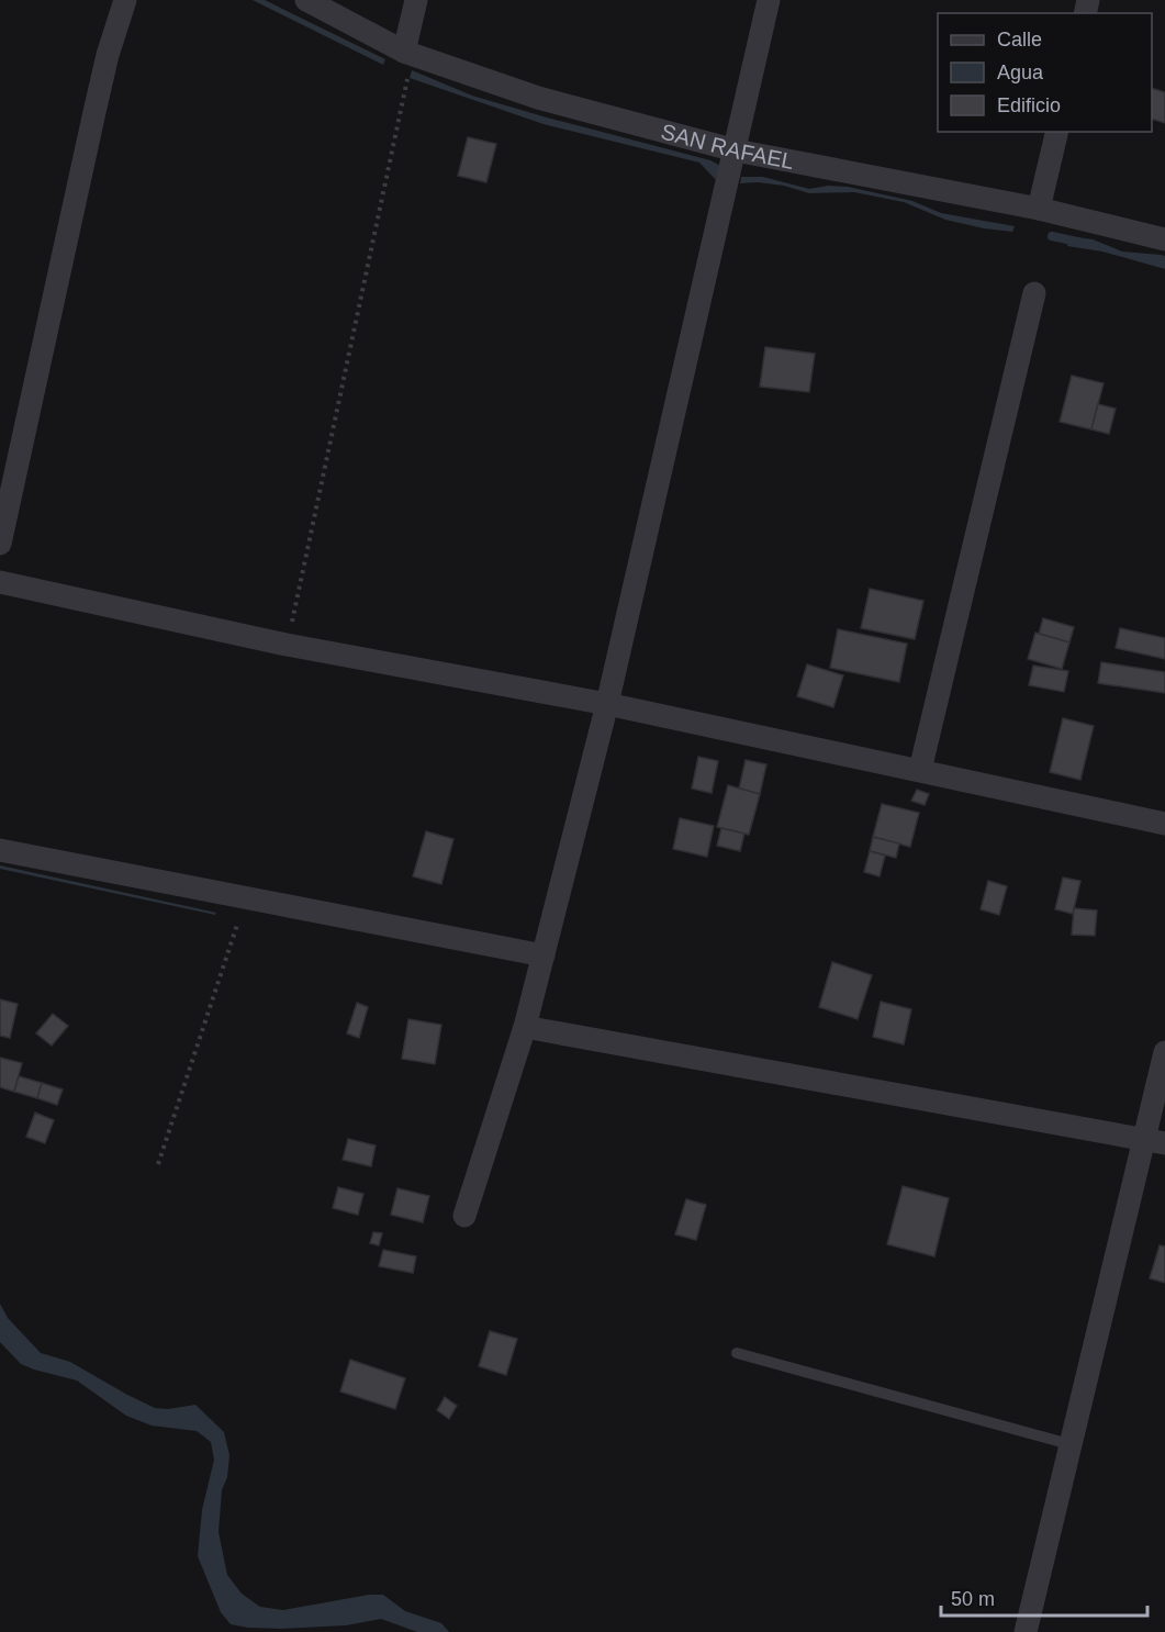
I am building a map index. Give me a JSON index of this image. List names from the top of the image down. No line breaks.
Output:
{"streets":{"street":["SAN RAFAEL"]},"legend":["Calle","Agua","Edificio"],"scale_bar":"50 m"}
